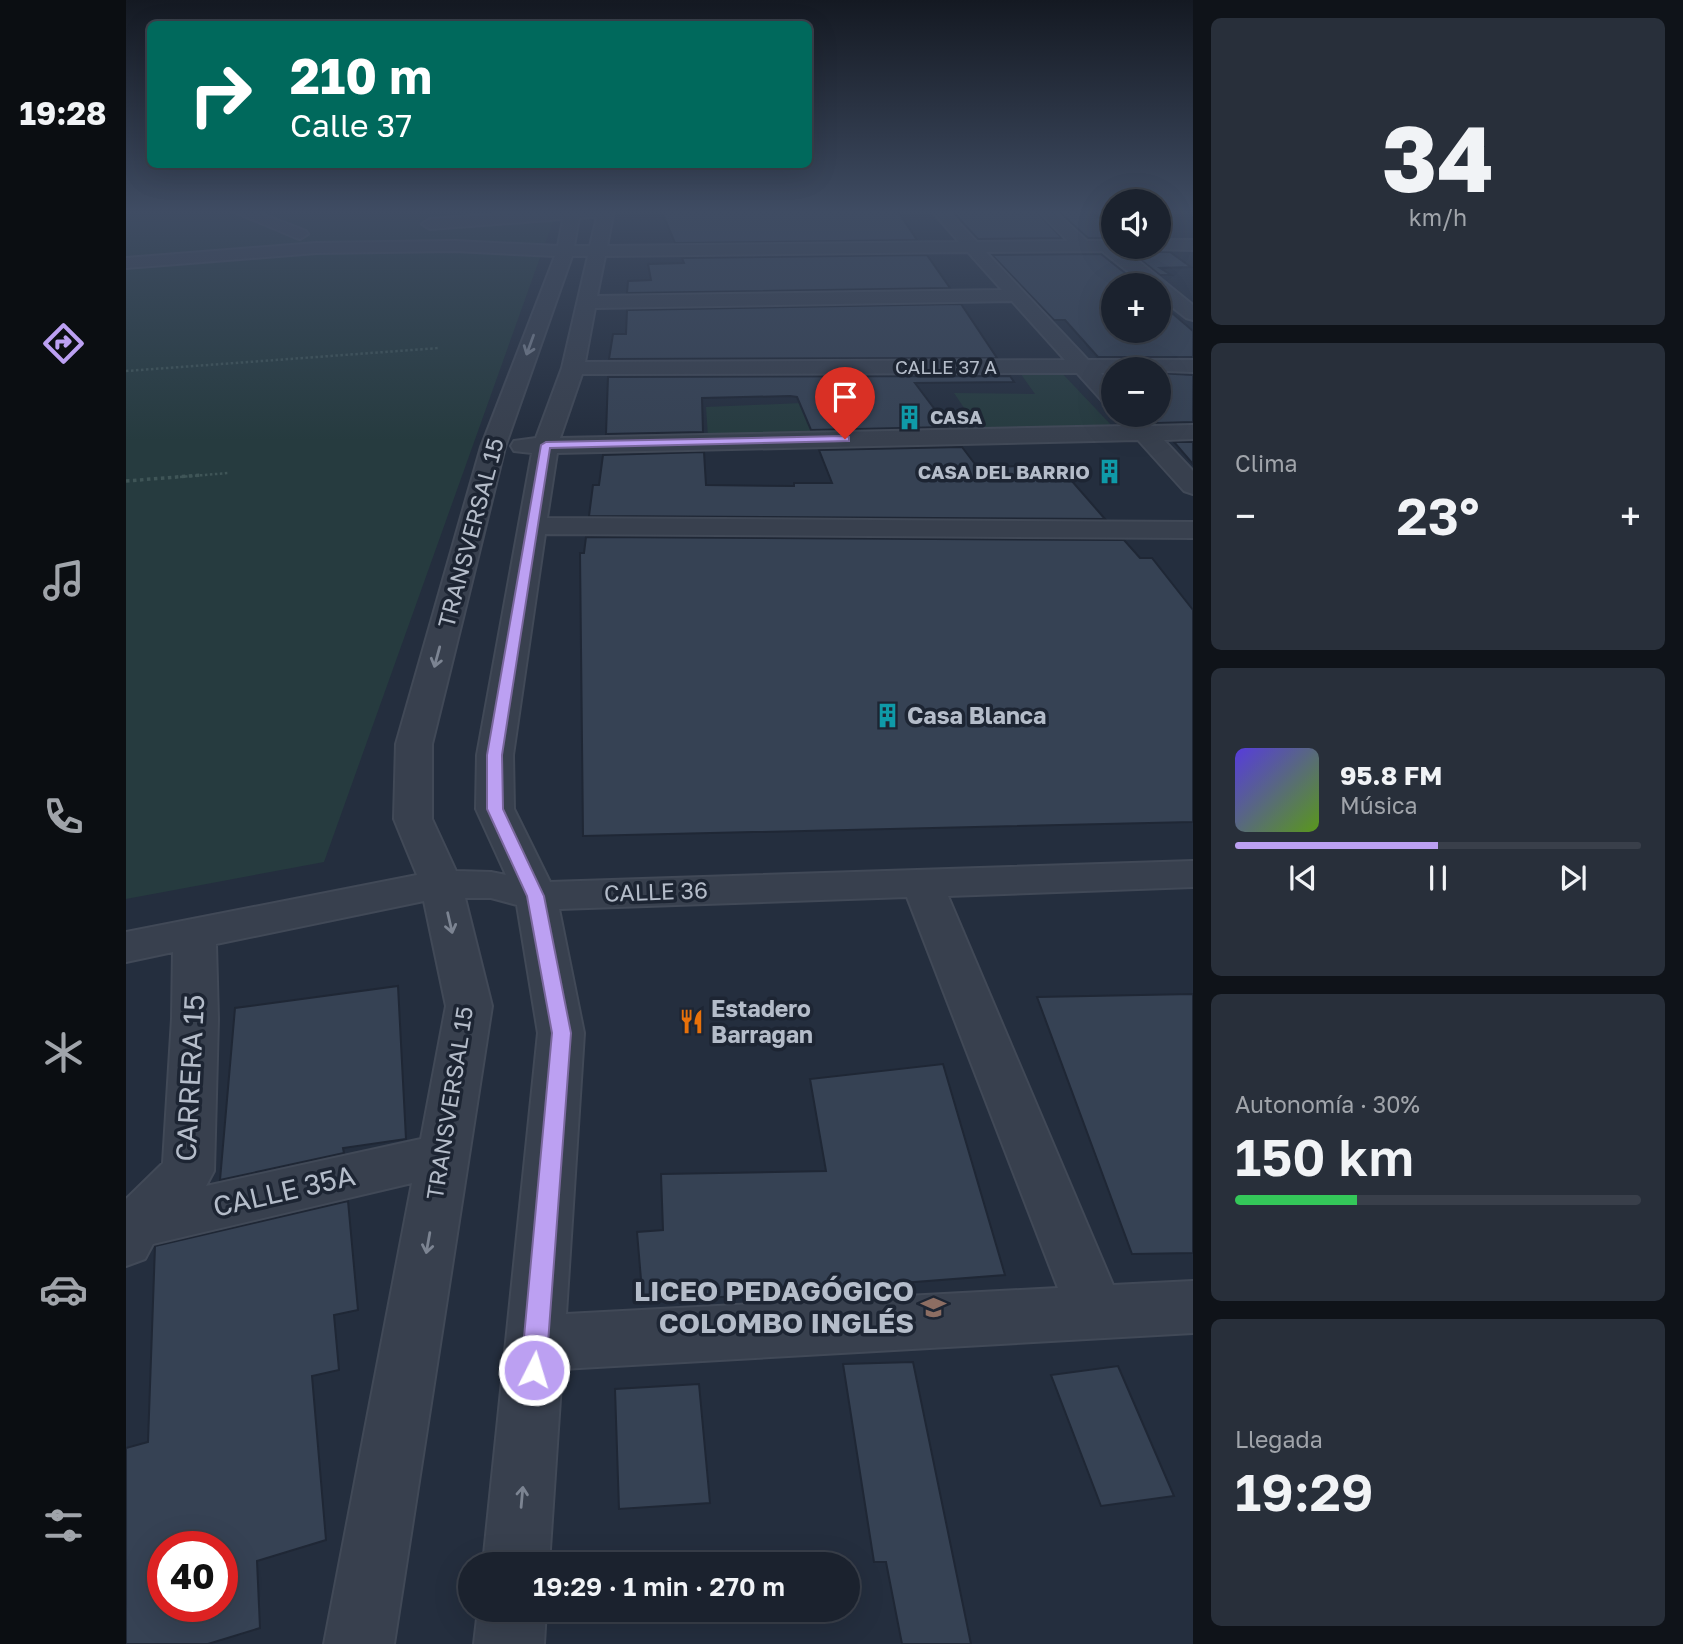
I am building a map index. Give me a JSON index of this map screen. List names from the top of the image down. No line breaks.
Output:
{"streets":{"street":["CALLE 37 A","TRANSVERSAL 15","CALLE 36","CARRERA 15","CALLE 35A"]},"crossings":[["TRANSVERSAL 15","CALLE 36"],["TRANSVERSAL 15","CALLE 35A"],["CALLE 36","CARRERA 15"],["CARRERA 15","CALLE 35A"]],"places":{"building":["CASA","CASA DEL BARRIO","Casa Blanca"],"restaurant":["Estadero Barragan"],"school or university":["LICEO PEDAGÓGICO COLOMBO INGLÉS"]},"page":{"tabs":"19:28","tile":[["34","km/h"],"Clima",["Autonomía · 30%","150 km"],["Llegada","19:29"]],"turn":["210 m","Calle 37"],"map_buttons":["+","−"],"heat":["−","23°","+"],"song":["95.8 FM","Música"],"limit":"40","trip":"19:29 · 1 min · 270 m"}}
